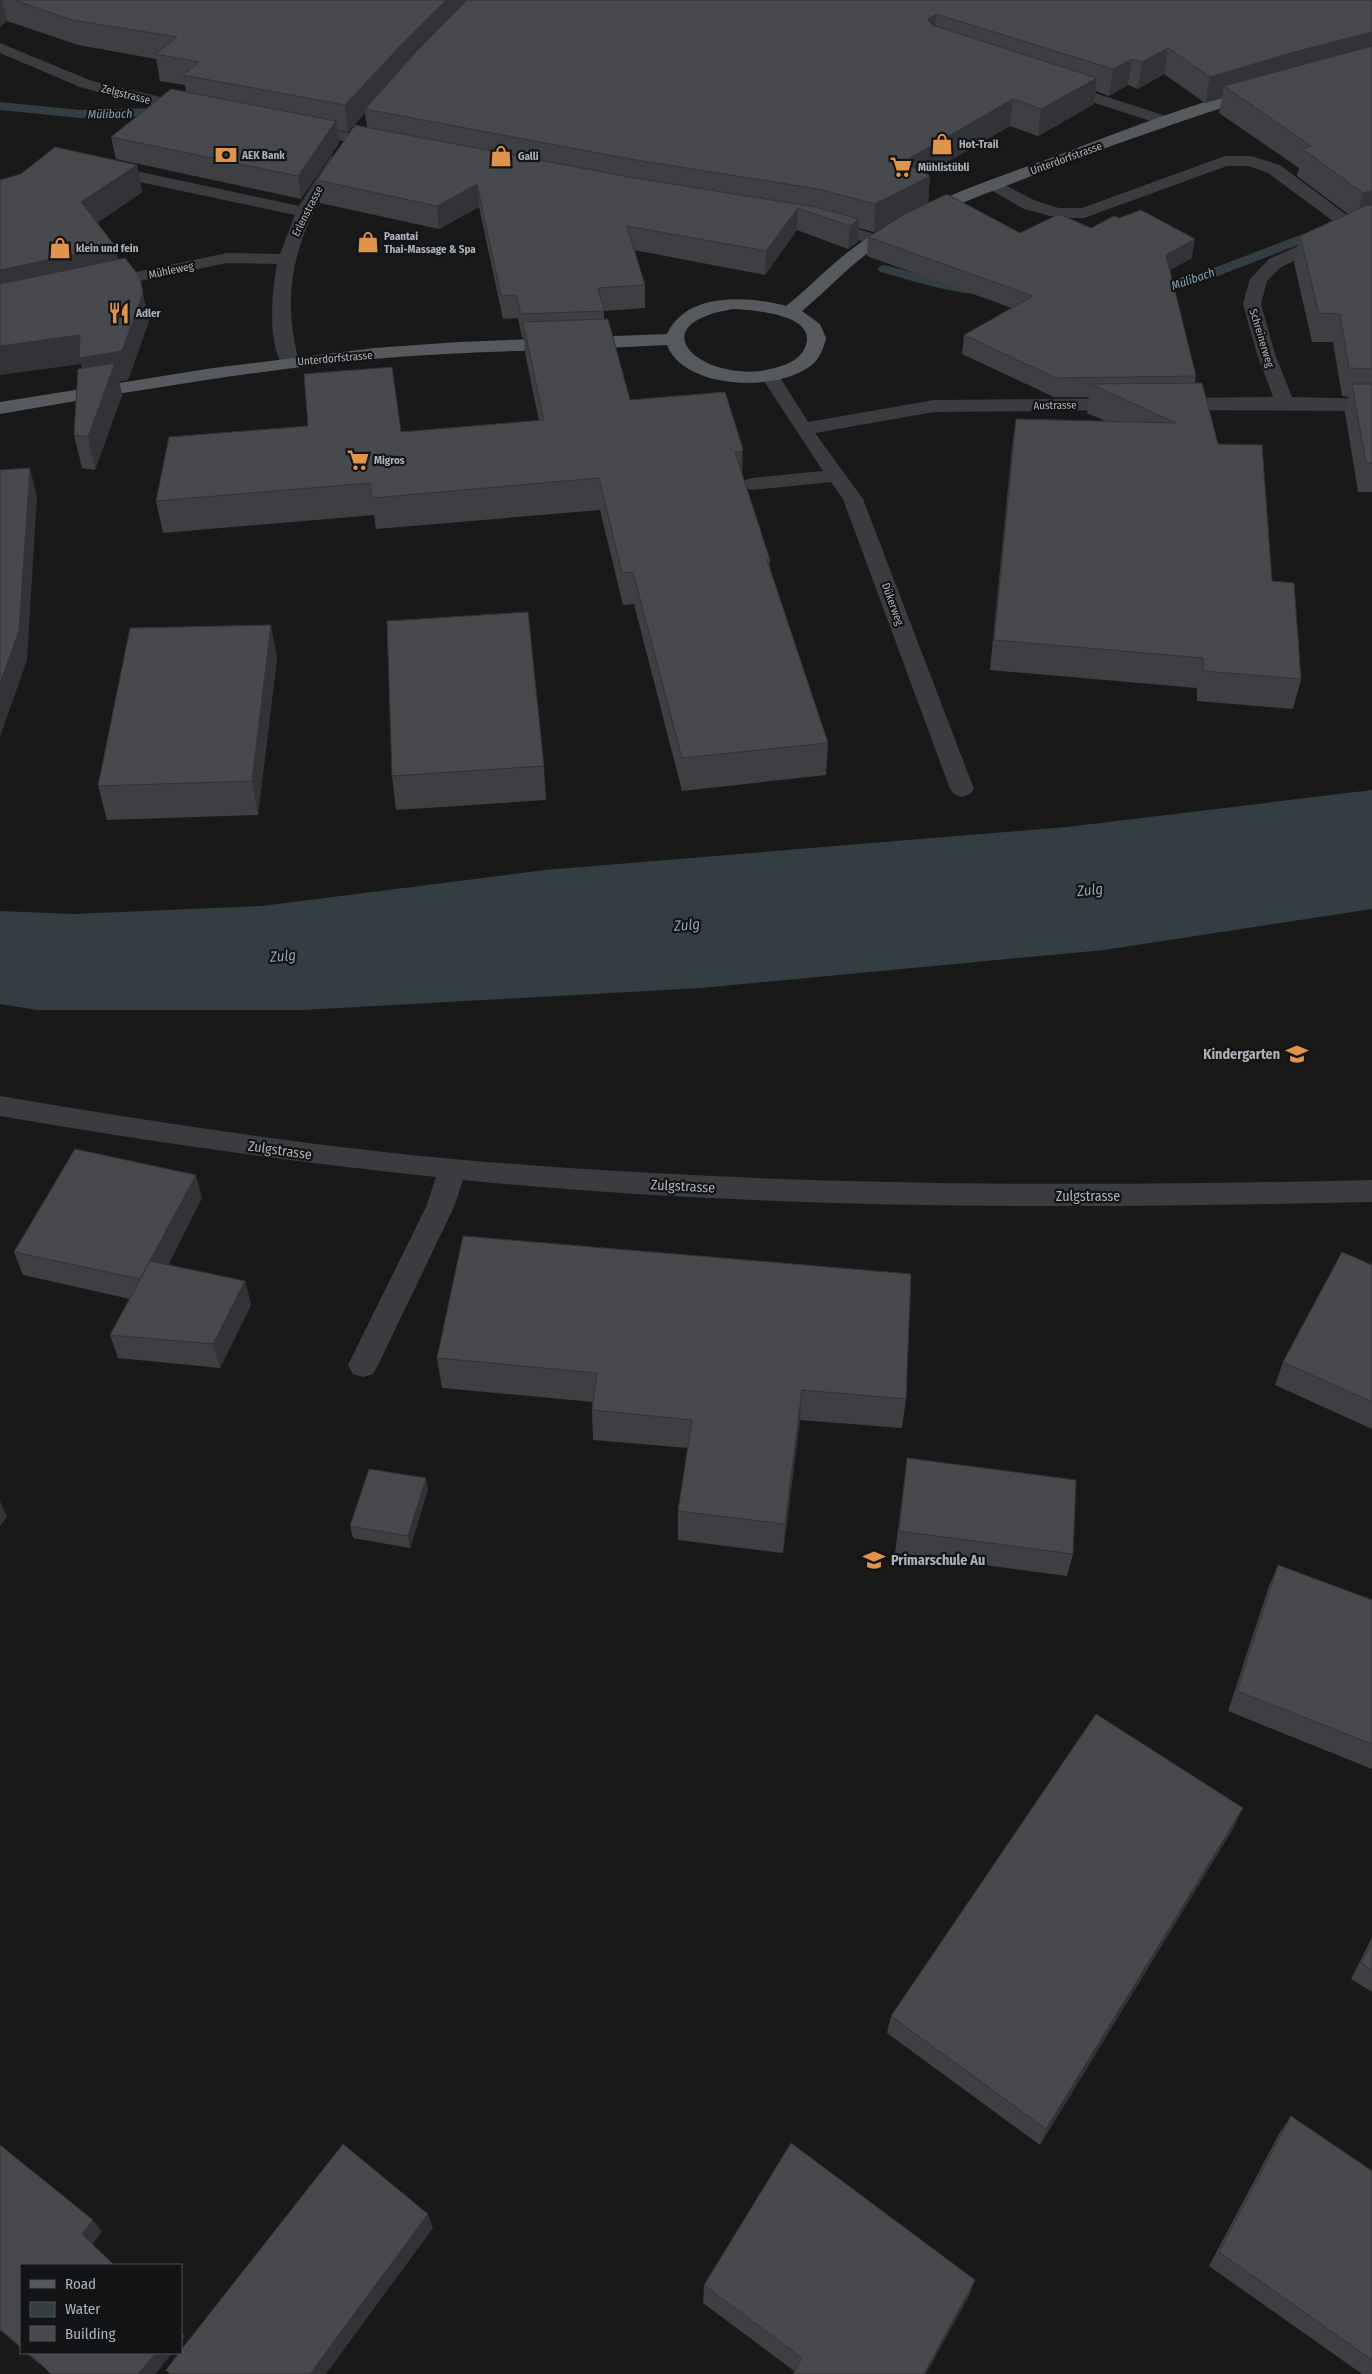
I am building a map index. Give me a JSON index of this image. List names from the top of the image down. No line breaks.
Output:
{"streets":{"main road":["Unterdorfstrasse"],"street":["Zelgstrasse","Erlenstrasse","Mühleweg","Schreinerweg","Austrasse","Dükerweg","Zulgstrasse"]},"crossings":[["Unterdorfstrasse","Erlenstrasse"],["Erlenstrasse","Mühleweg"],["Schreinerweg","Austrasse"],["Austrasse","Dükerweg"]],"water":["Mülibach","Zulg"],"places":{"shop":["Hot-Trail","Galli","Paantai Thai-Massage & Spa","klein und fein"],"bank":["AEK Bank"],"supermarket":["Mühlistübli","Migros"],"restaurant":["Adler"],"school or university":["Kindergarten","Primarschule Au"]},"legend":["Road","Water","Building"]}
